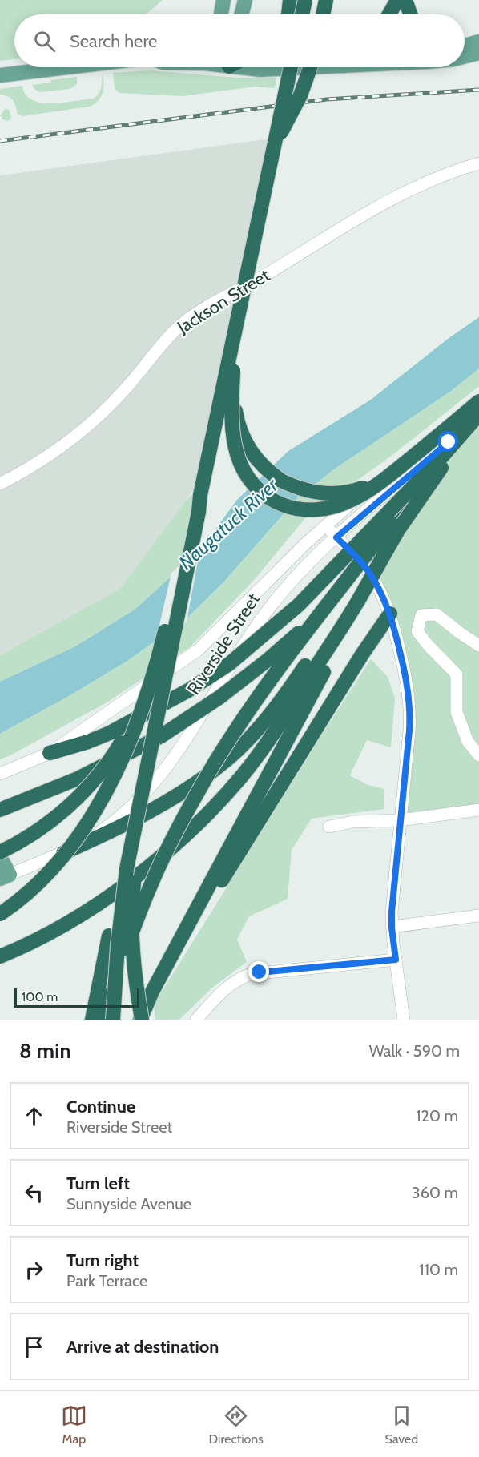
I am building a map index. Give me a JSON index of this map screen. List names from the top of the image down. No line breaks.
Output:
{"streets":{"street":["Jackson Street","Riverside Street"]},"water":["Naugatuck River"],"scale_bar":"100 m","page":{"search":"Search here","scale":"100 m","heading":["8 min","Walk · 590 m"],"list":[["Continue","Riverside Street","120 m"],["Turn left","Sunnyside Avenue","360 m"],["Turn right","Park Terrace","110 m"],"Arrive at destination"],"nav":["Map","Directions","Saved"]}}
